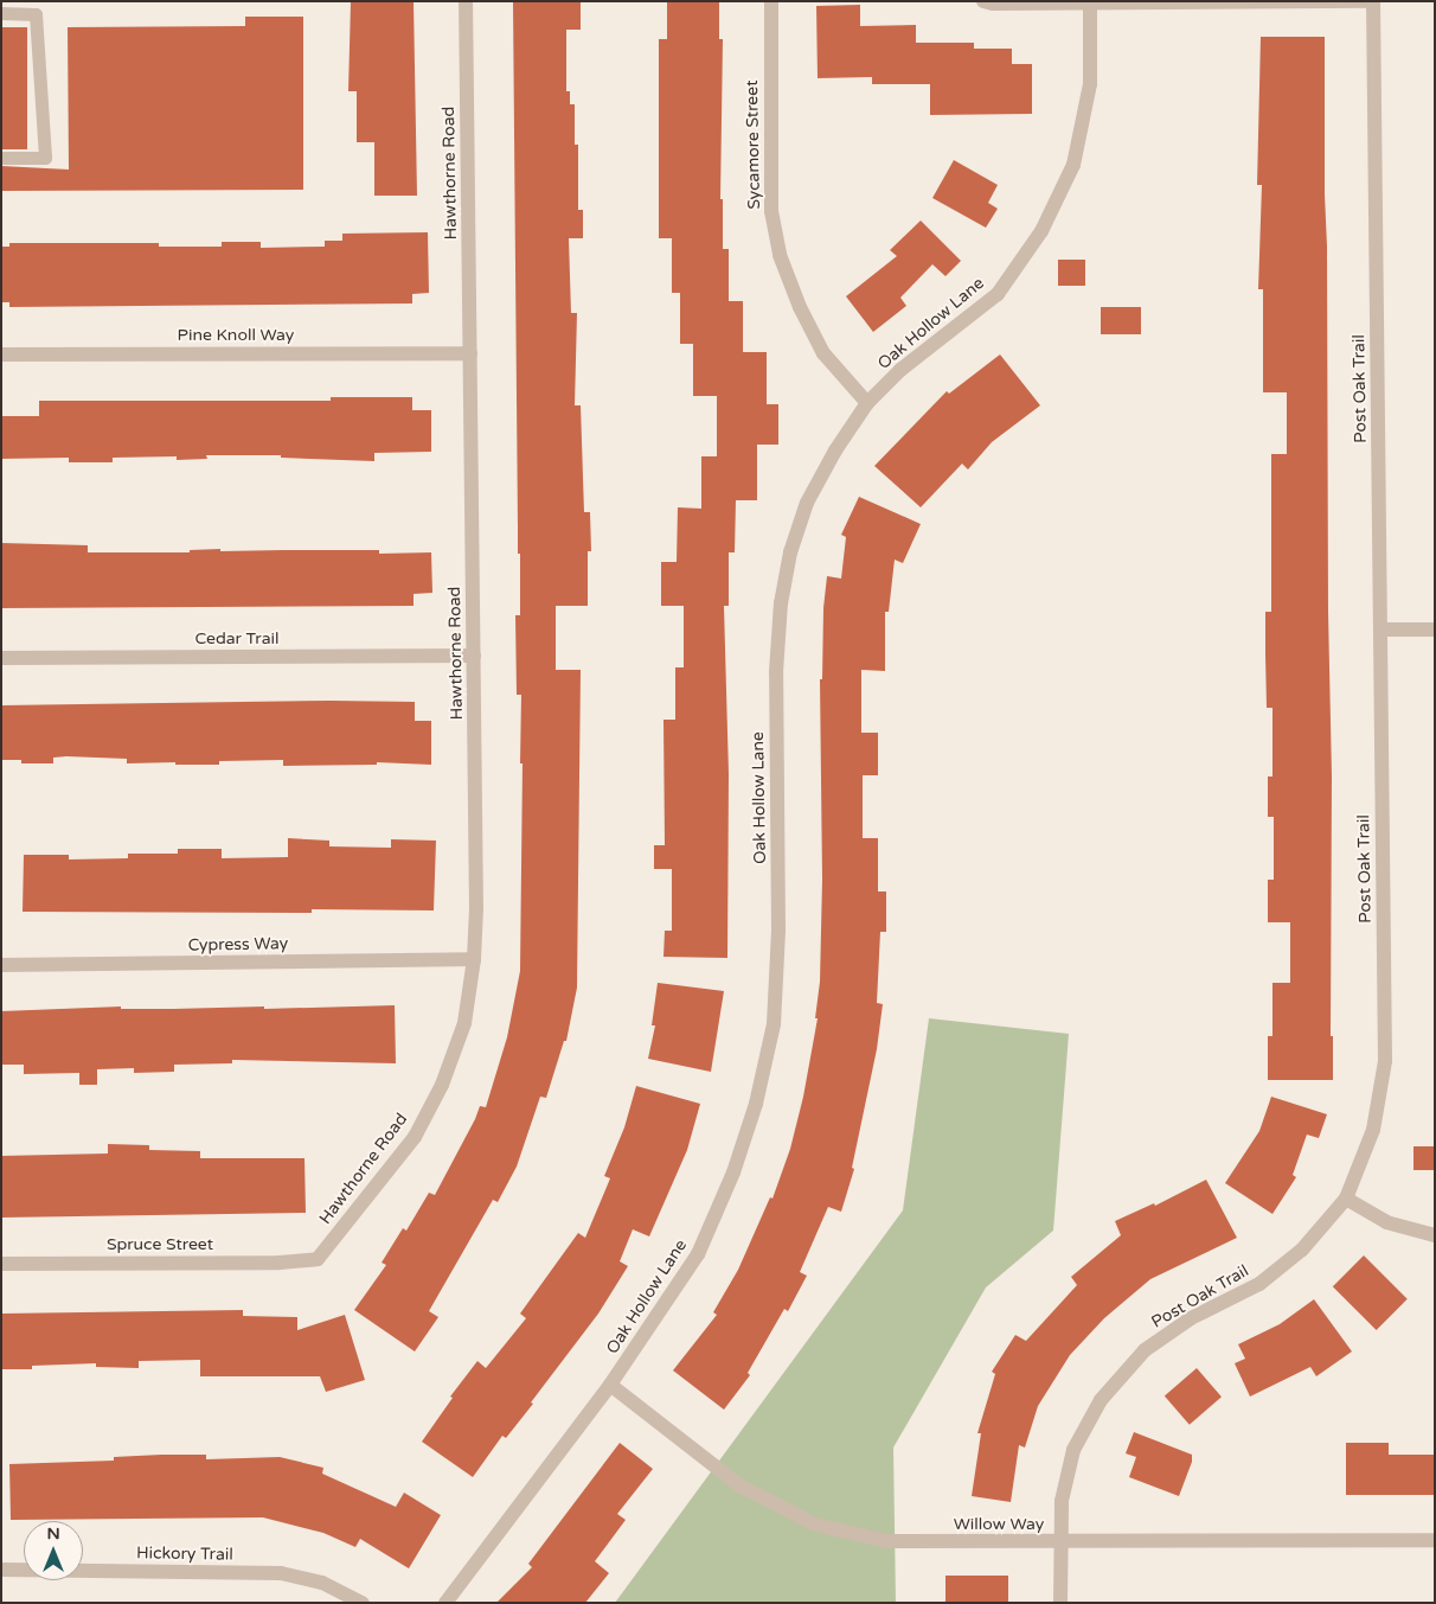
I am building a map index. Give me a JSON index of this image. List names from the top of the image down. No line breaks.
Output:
{"streets":{"street":["Sycamore Street","Hawthorne Road","Oak Hollow Lane","Pine Knoll Way","Post Oak Trail","Cedar Trail","Cypress Way","Spruce Street","Willow Way","Hickory Trail"]},"crossings":[["Sycamore Street","Oak Hollow Lane"],["Hawthorne Road","Pine Knoll Way"],["Hawthorne Road","Cedar Trail"],["Hawthorne Road","Cypress Way"],["Hawthorne Road","Spruce Street"],["Oak Hollow Lane","Willow Way"],["Post Oak Trail","Willow Way"]],"north":"top"}
